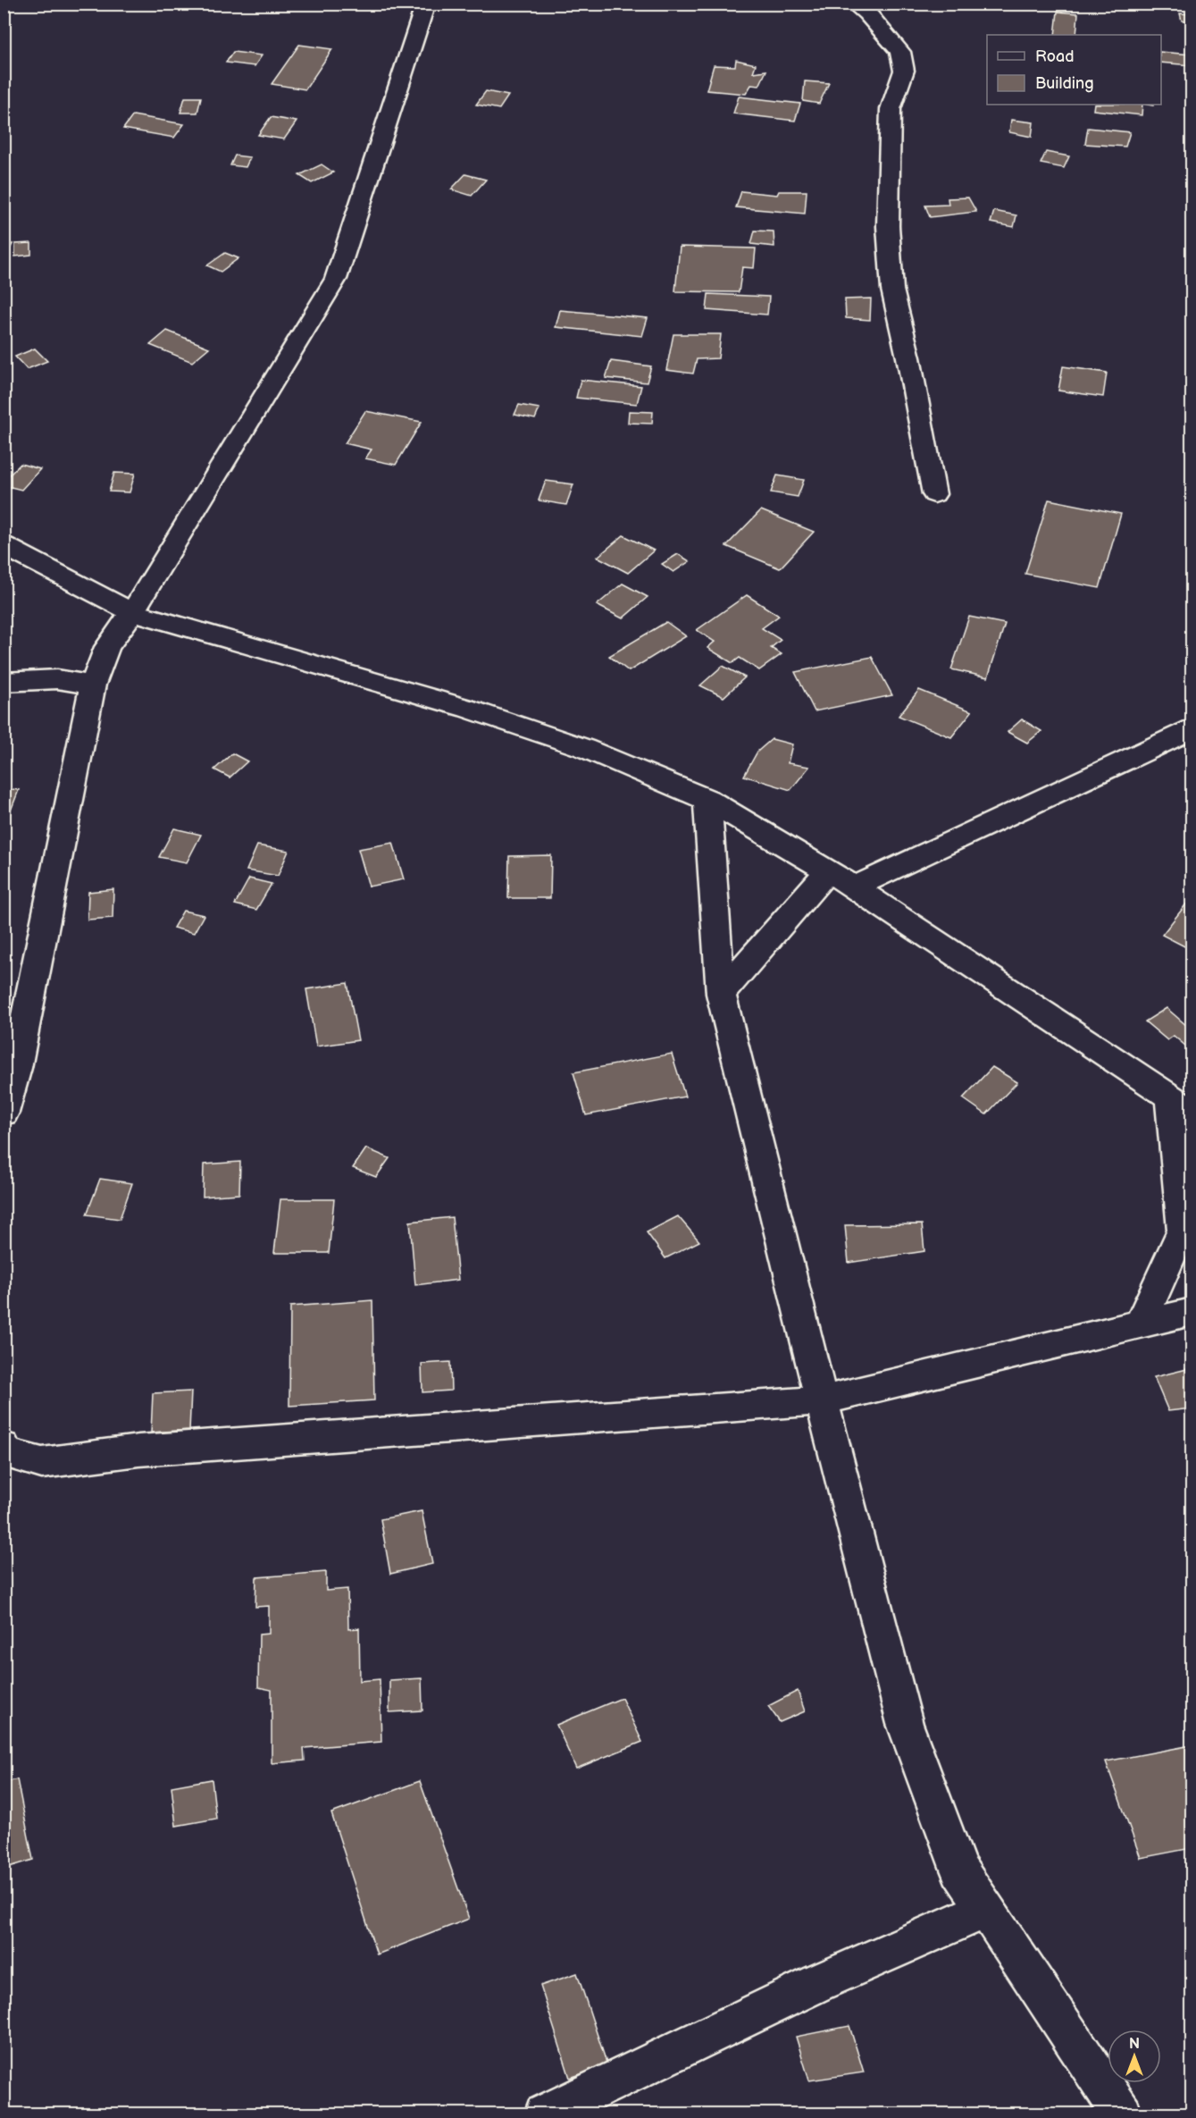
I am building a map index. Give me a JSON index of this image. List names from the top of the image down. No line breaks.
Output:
{"legend":["Road","Building"],"north":"top"}
